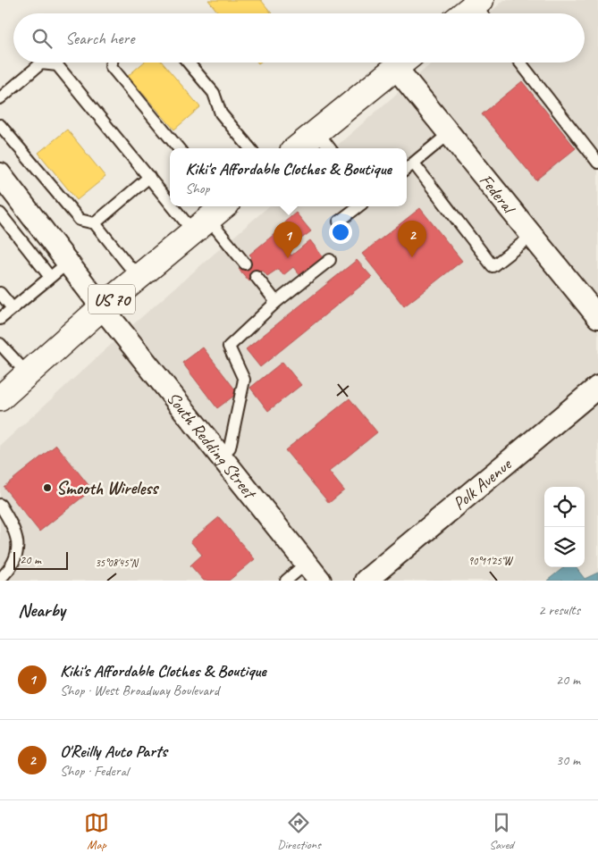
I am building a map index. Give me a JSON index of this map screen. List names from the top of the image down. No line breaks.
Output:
{"streets":{"main road":["US 70"],"street":["Federal","South Redding Street","Polk Avenue"]},"crossings":[["US 70","South Redding Street"]],"places":["Smooth Wireless"],"scale_bar":"20 m","page":{"search":"Search here","popup":["Kiki's Affordable Clothes & Boutique","Shop"],"pins":["2","1"],"scale":"20 m","heading":["Nearby","2 results"],"list":[{"mark":"1","name":"Kiki's Affordable Clothes & Boutique","note":"Shop · West Broadway Boulevard","value":"20 m"},{"mark":"2","name":"O'Reilly Auto Parts","note":"Shop · Federal","value":"30 m"}],"nav":["Map","Directions","Saved"]},"coordinates":["90°11'25\"W","35°08'45\"N"]}
